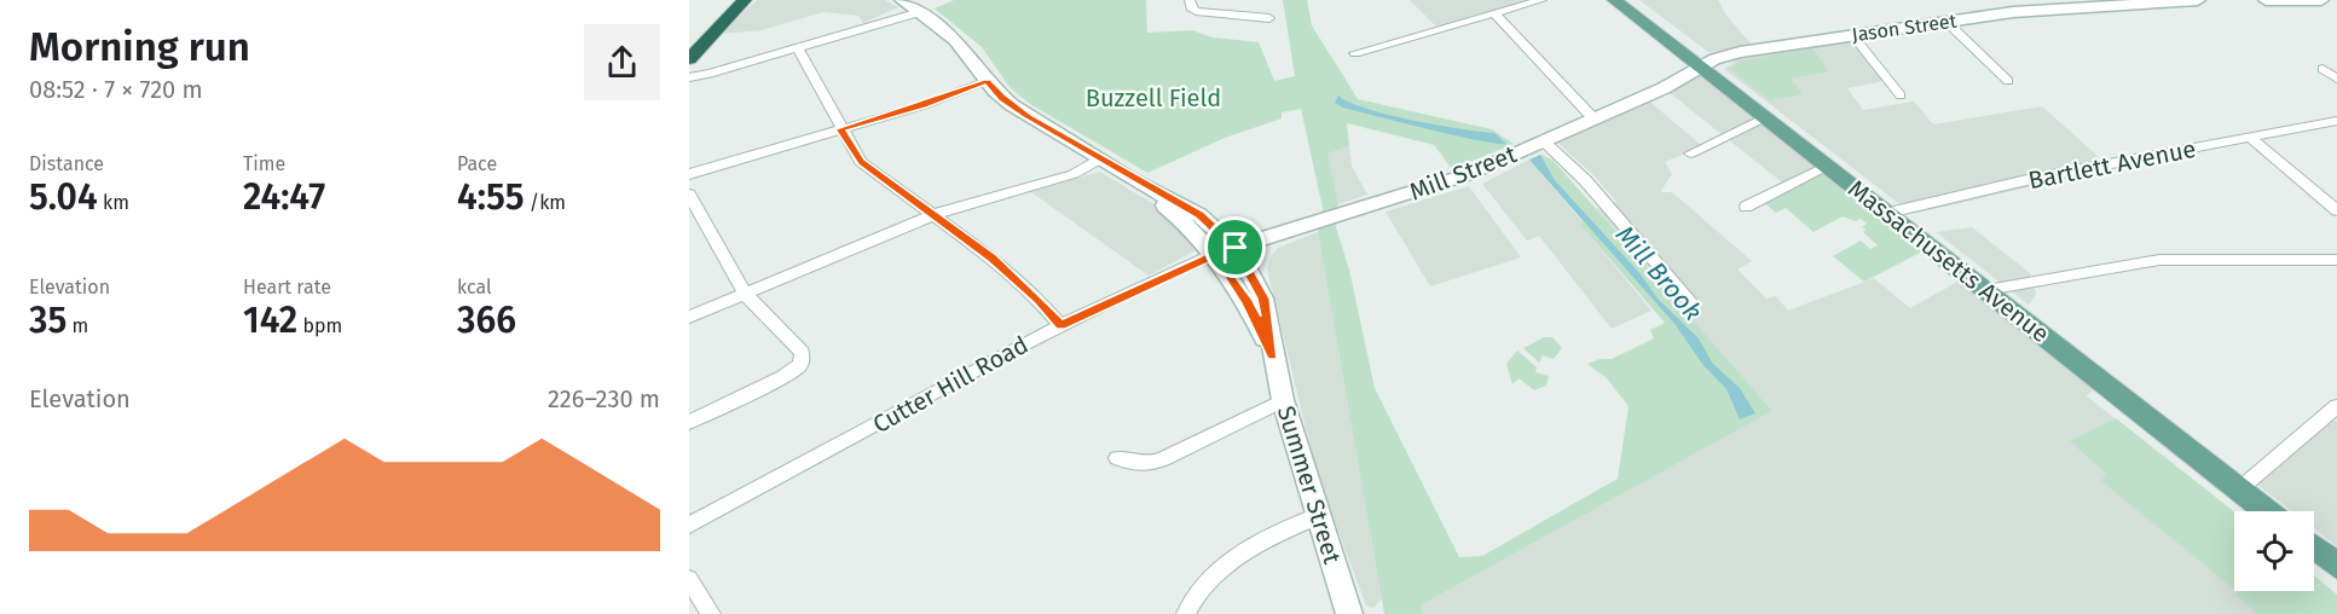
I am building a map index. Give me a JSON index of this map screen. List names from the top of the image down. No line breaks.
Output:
{"streets":{"main road":["Jason Street","Mill Street","Massachusetts Avenue","Summer Street"],"street":["Bartlett Avenue","Cutter Hill Road"]},"crossings":[["Jason Street","Mill Street"],["Jason Street","Massachusetts Avenue"],["Bartlett Avenue","Massachusetts Avenue"],["Mill Street","Massachusetts Avenue"],["Mill Street","Cutter Hill Road"],["Mill Street","Summer Street"],["Cutter Hill Road","Summer Street"]],"water":["Mill Brook"],"parks":["Buzzell Field"],"page":{"heading":["Morning run","08:52 · 7 × 720 m"],"stats":[["Distance","5.04 km"],["Time","24:47"],["Pace","4:55 /km"],["Elevation","35 m"],["Heart rate","142 bpm"],["kcal","366"]],"chart":["Elevation","226–230 m"]}}
